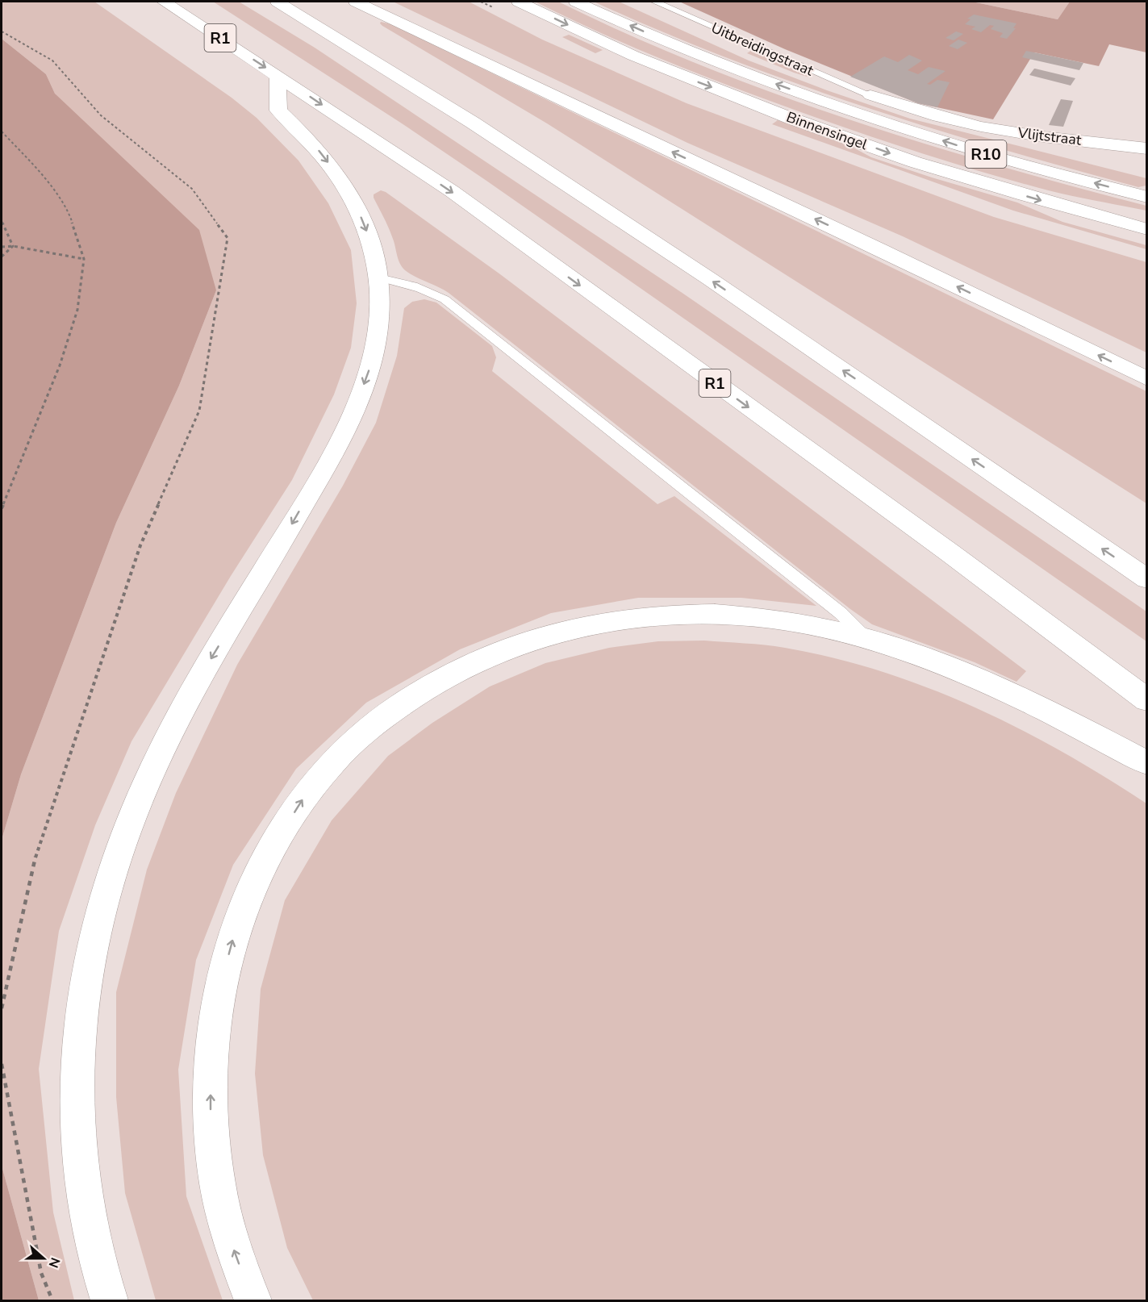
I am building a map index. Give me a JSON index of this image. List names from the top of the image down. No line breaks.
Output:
{"streets":{"main road":["R1","Binnensingel","Vlijtstraat","R10"],"lane":["Uitbreidingstraat"]},"crossings":[["Uitbreidingstraat","Vlijtstraat"]],"north":"right"}
